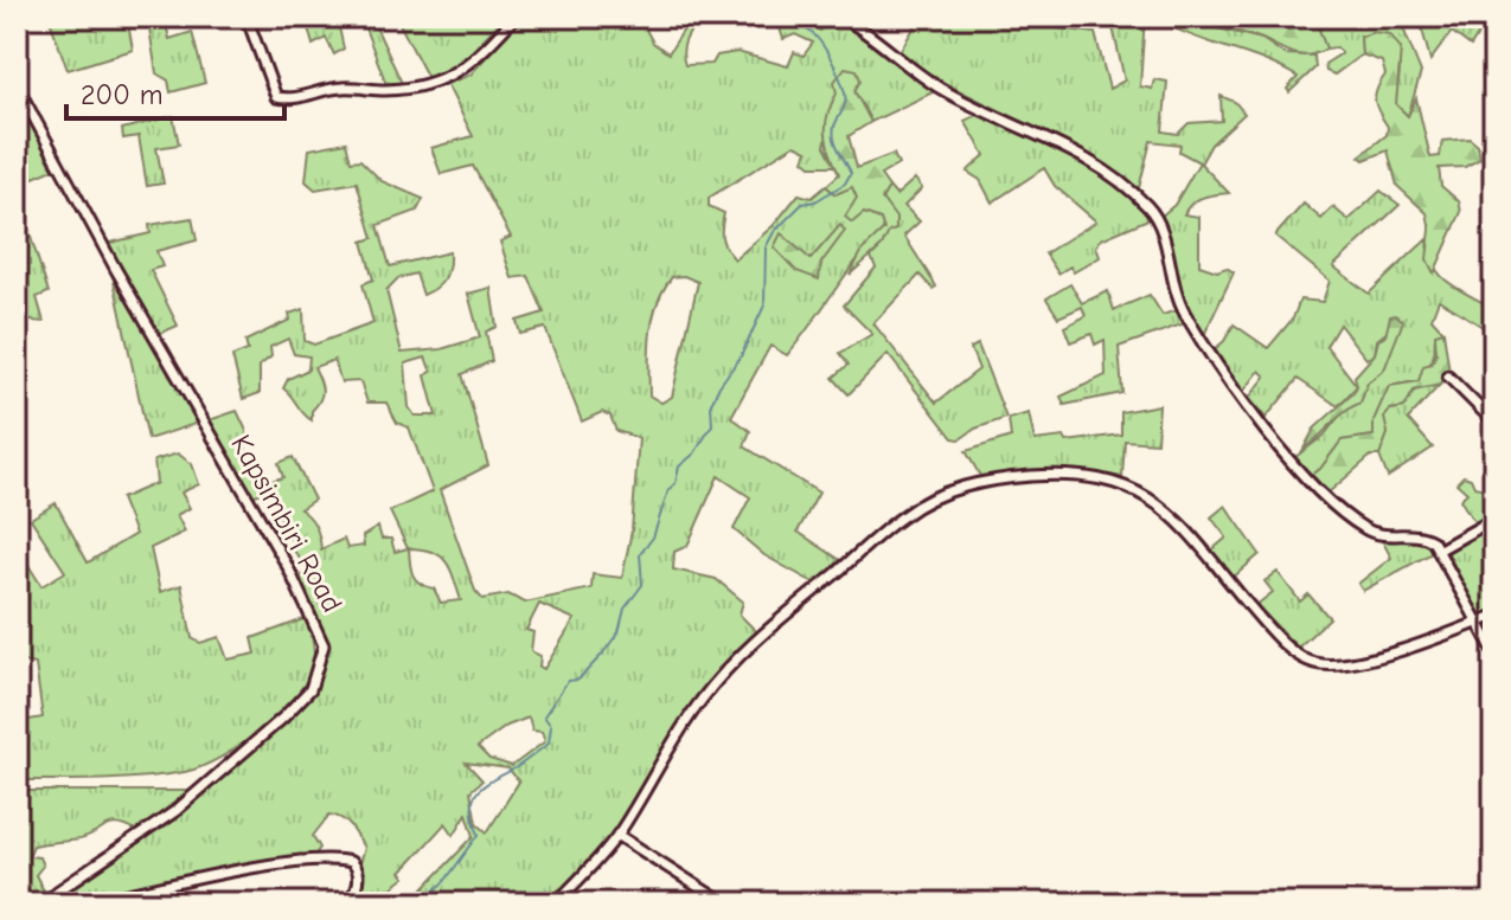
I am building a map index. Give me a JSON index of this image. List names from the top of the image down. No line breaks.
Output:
{"streets":{"street":["Kapsimbiri Road"]},"scale_bar":"200 m"}
